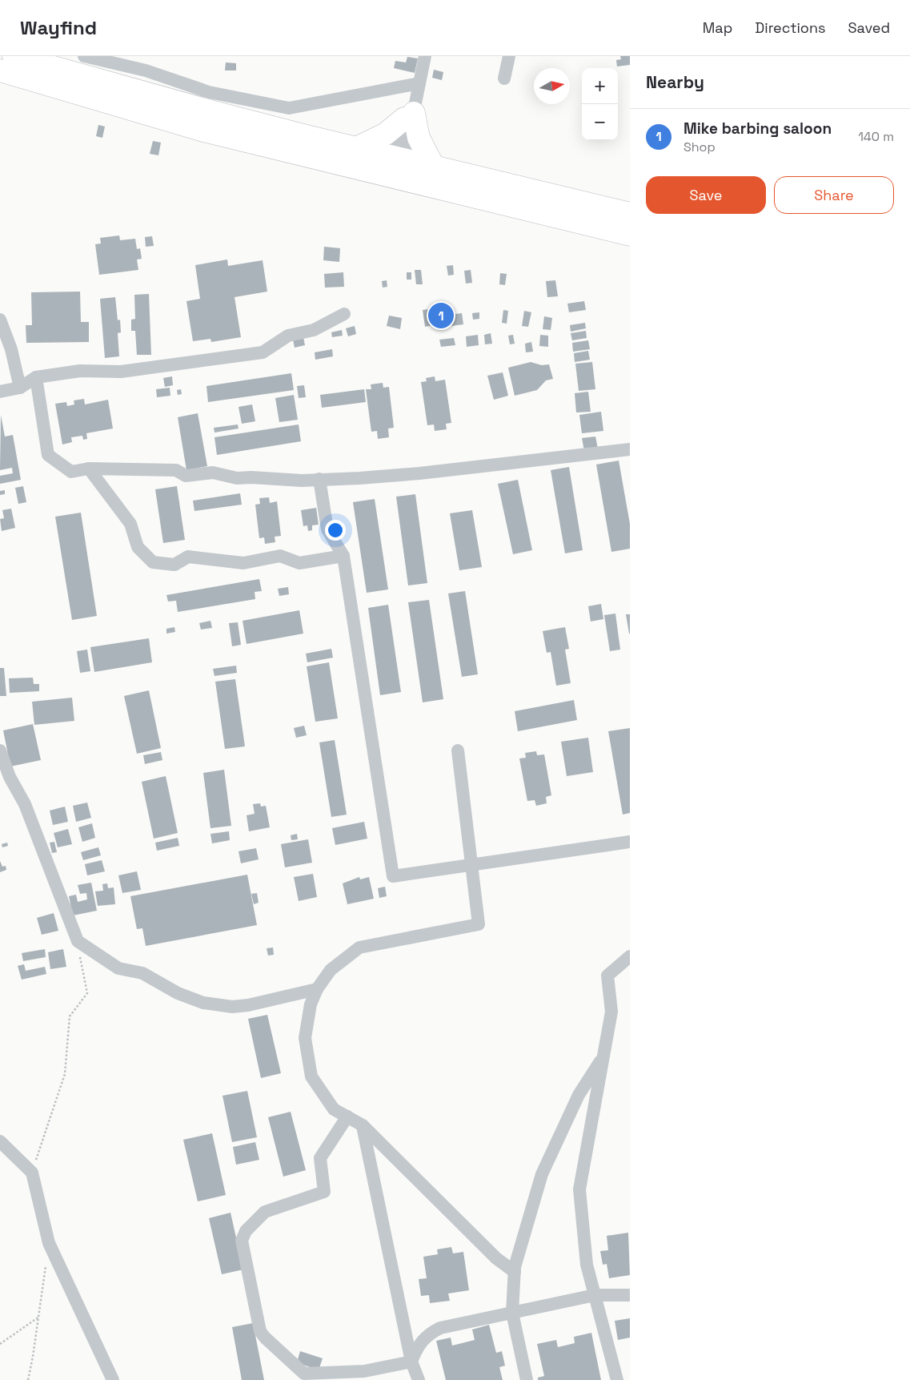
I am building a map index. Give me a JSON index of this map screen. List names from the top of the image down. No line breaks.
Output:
{"north":"right","page":{"header":"Wayfind","nav":["Map","Directions","Saved"],"heading":"Nearby","map_buttons":["+","−"],"list":[{"mark":"1","name":"Mike barbing saloon","note":"Shop","value":"140 m"}],"buttons":["Save","Share"],"pins":"1"}}
